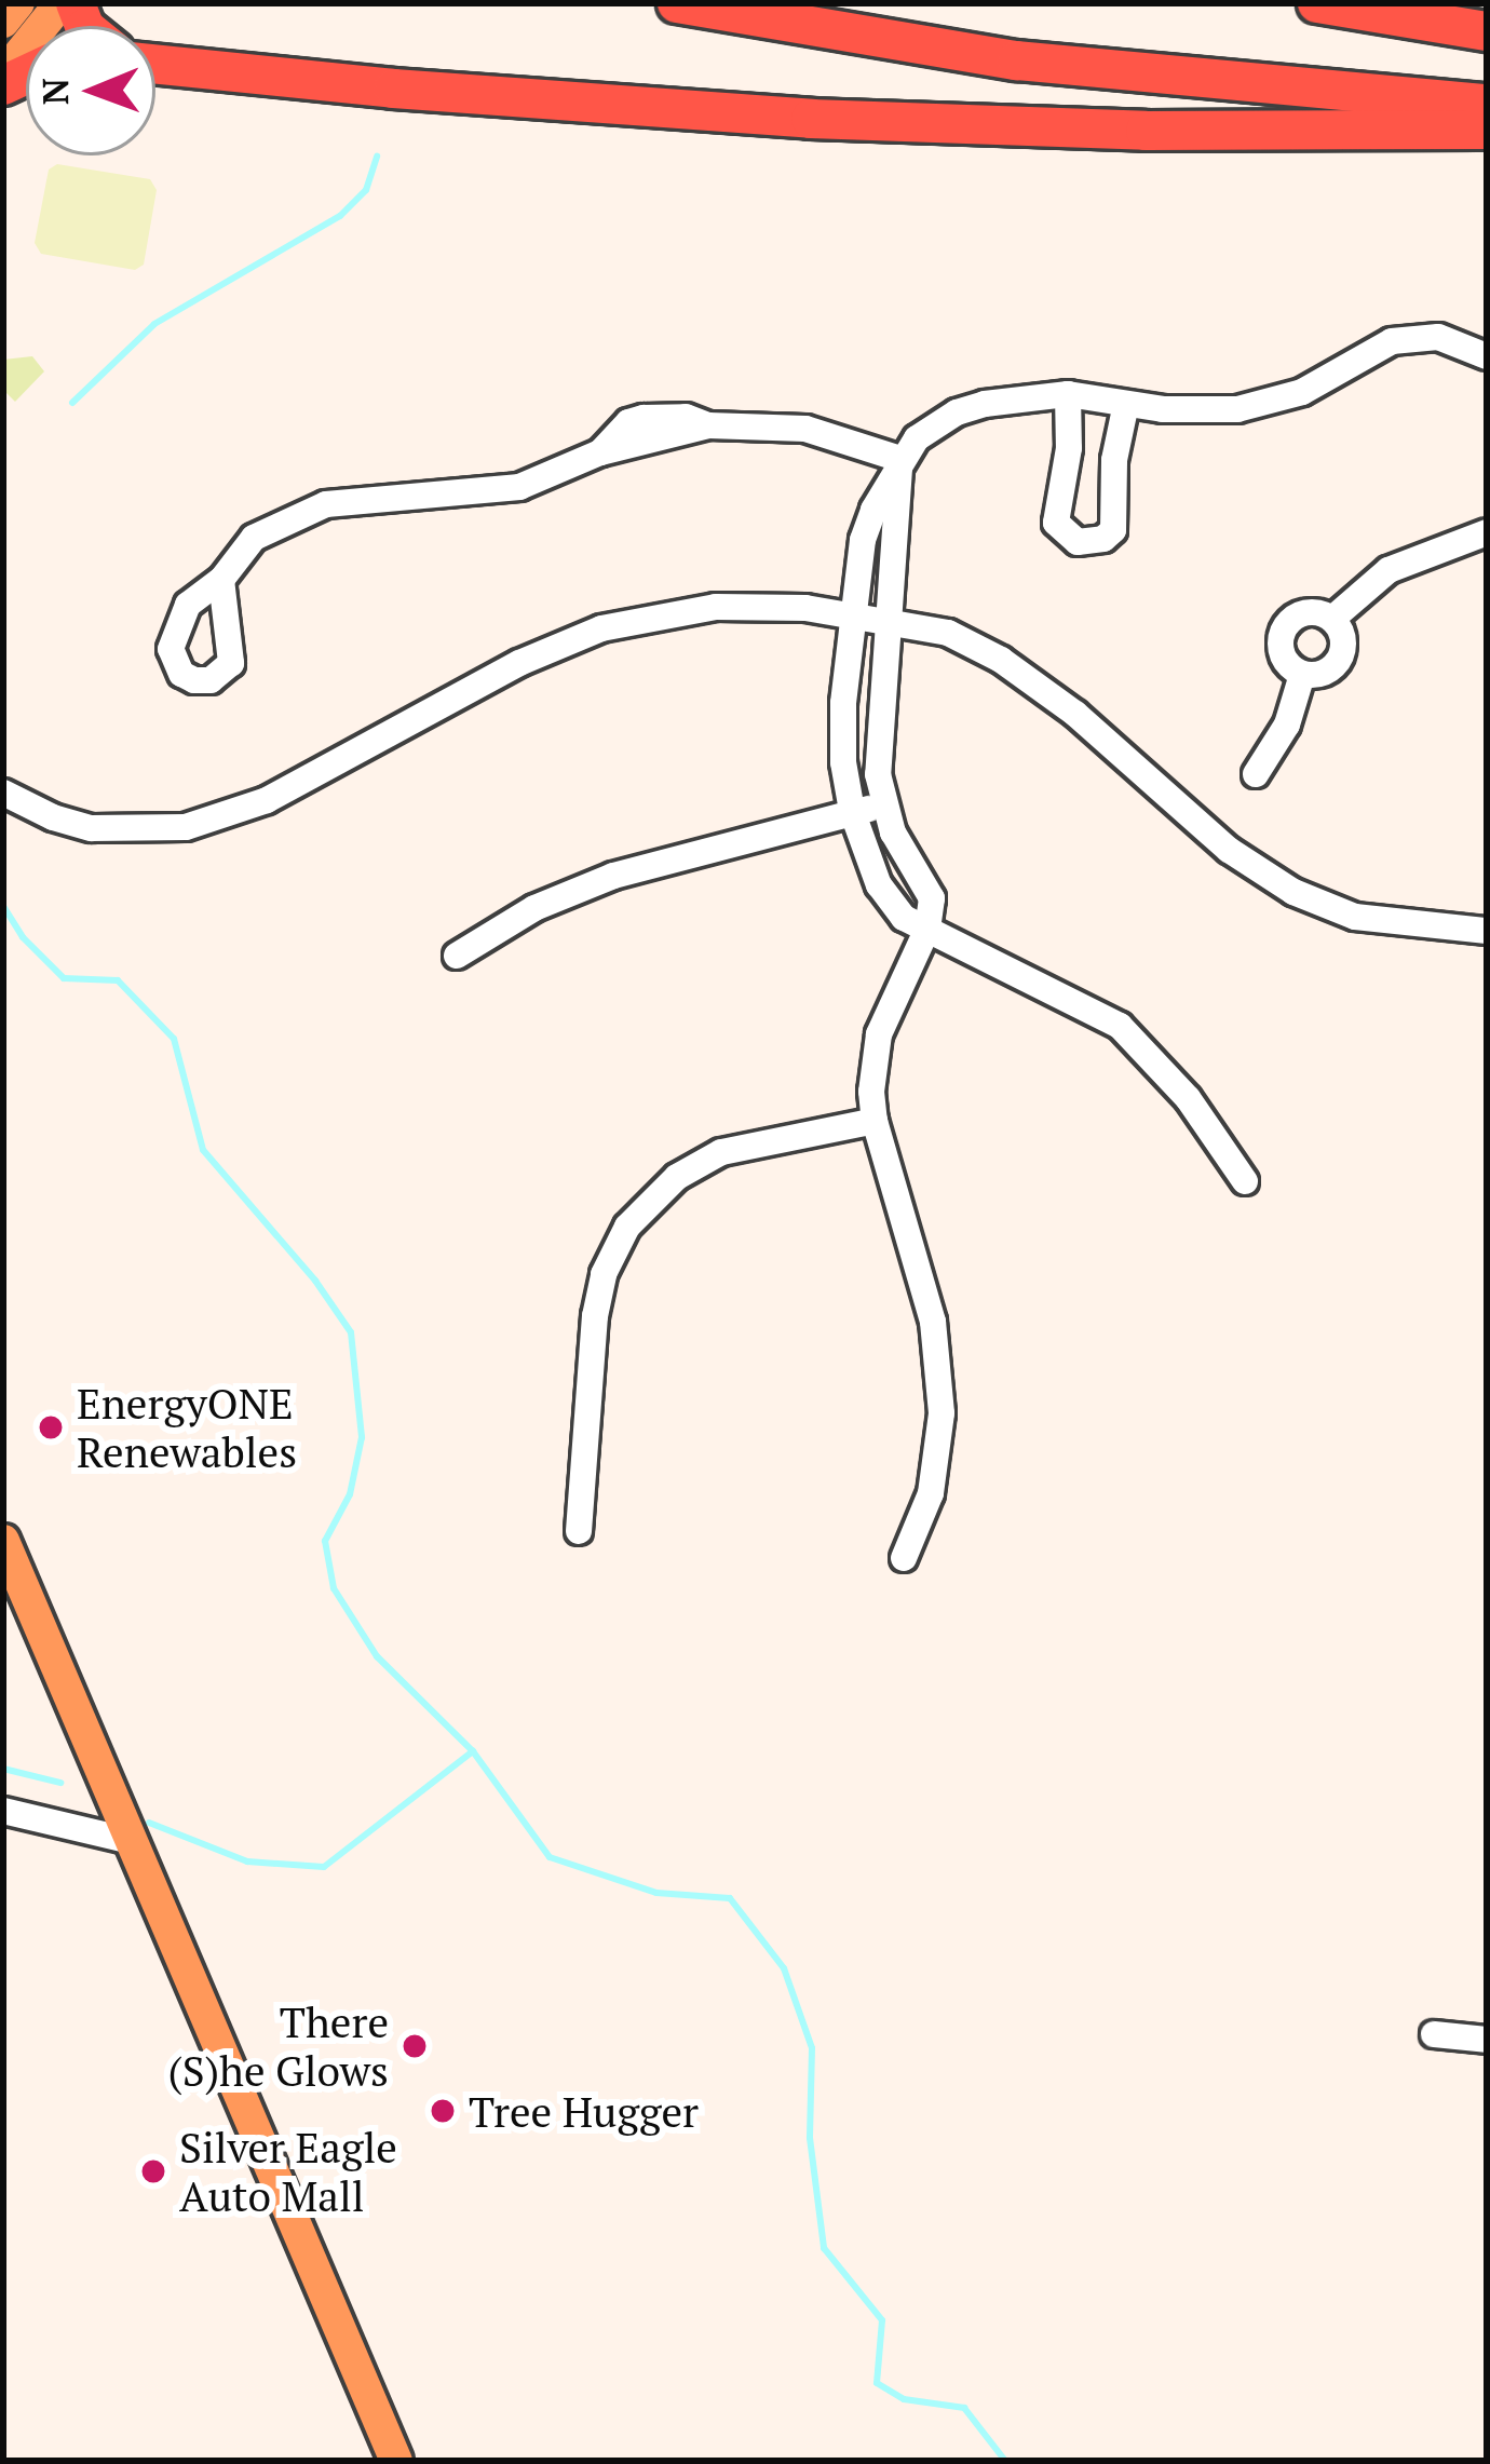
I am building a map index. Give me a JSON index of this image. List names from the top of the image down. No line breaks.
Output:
{"places":["EnergyONE Renewables","There (S)he Glows","Tree Hugger","Silver Eagle Auto Mall"],"north":"left"}
